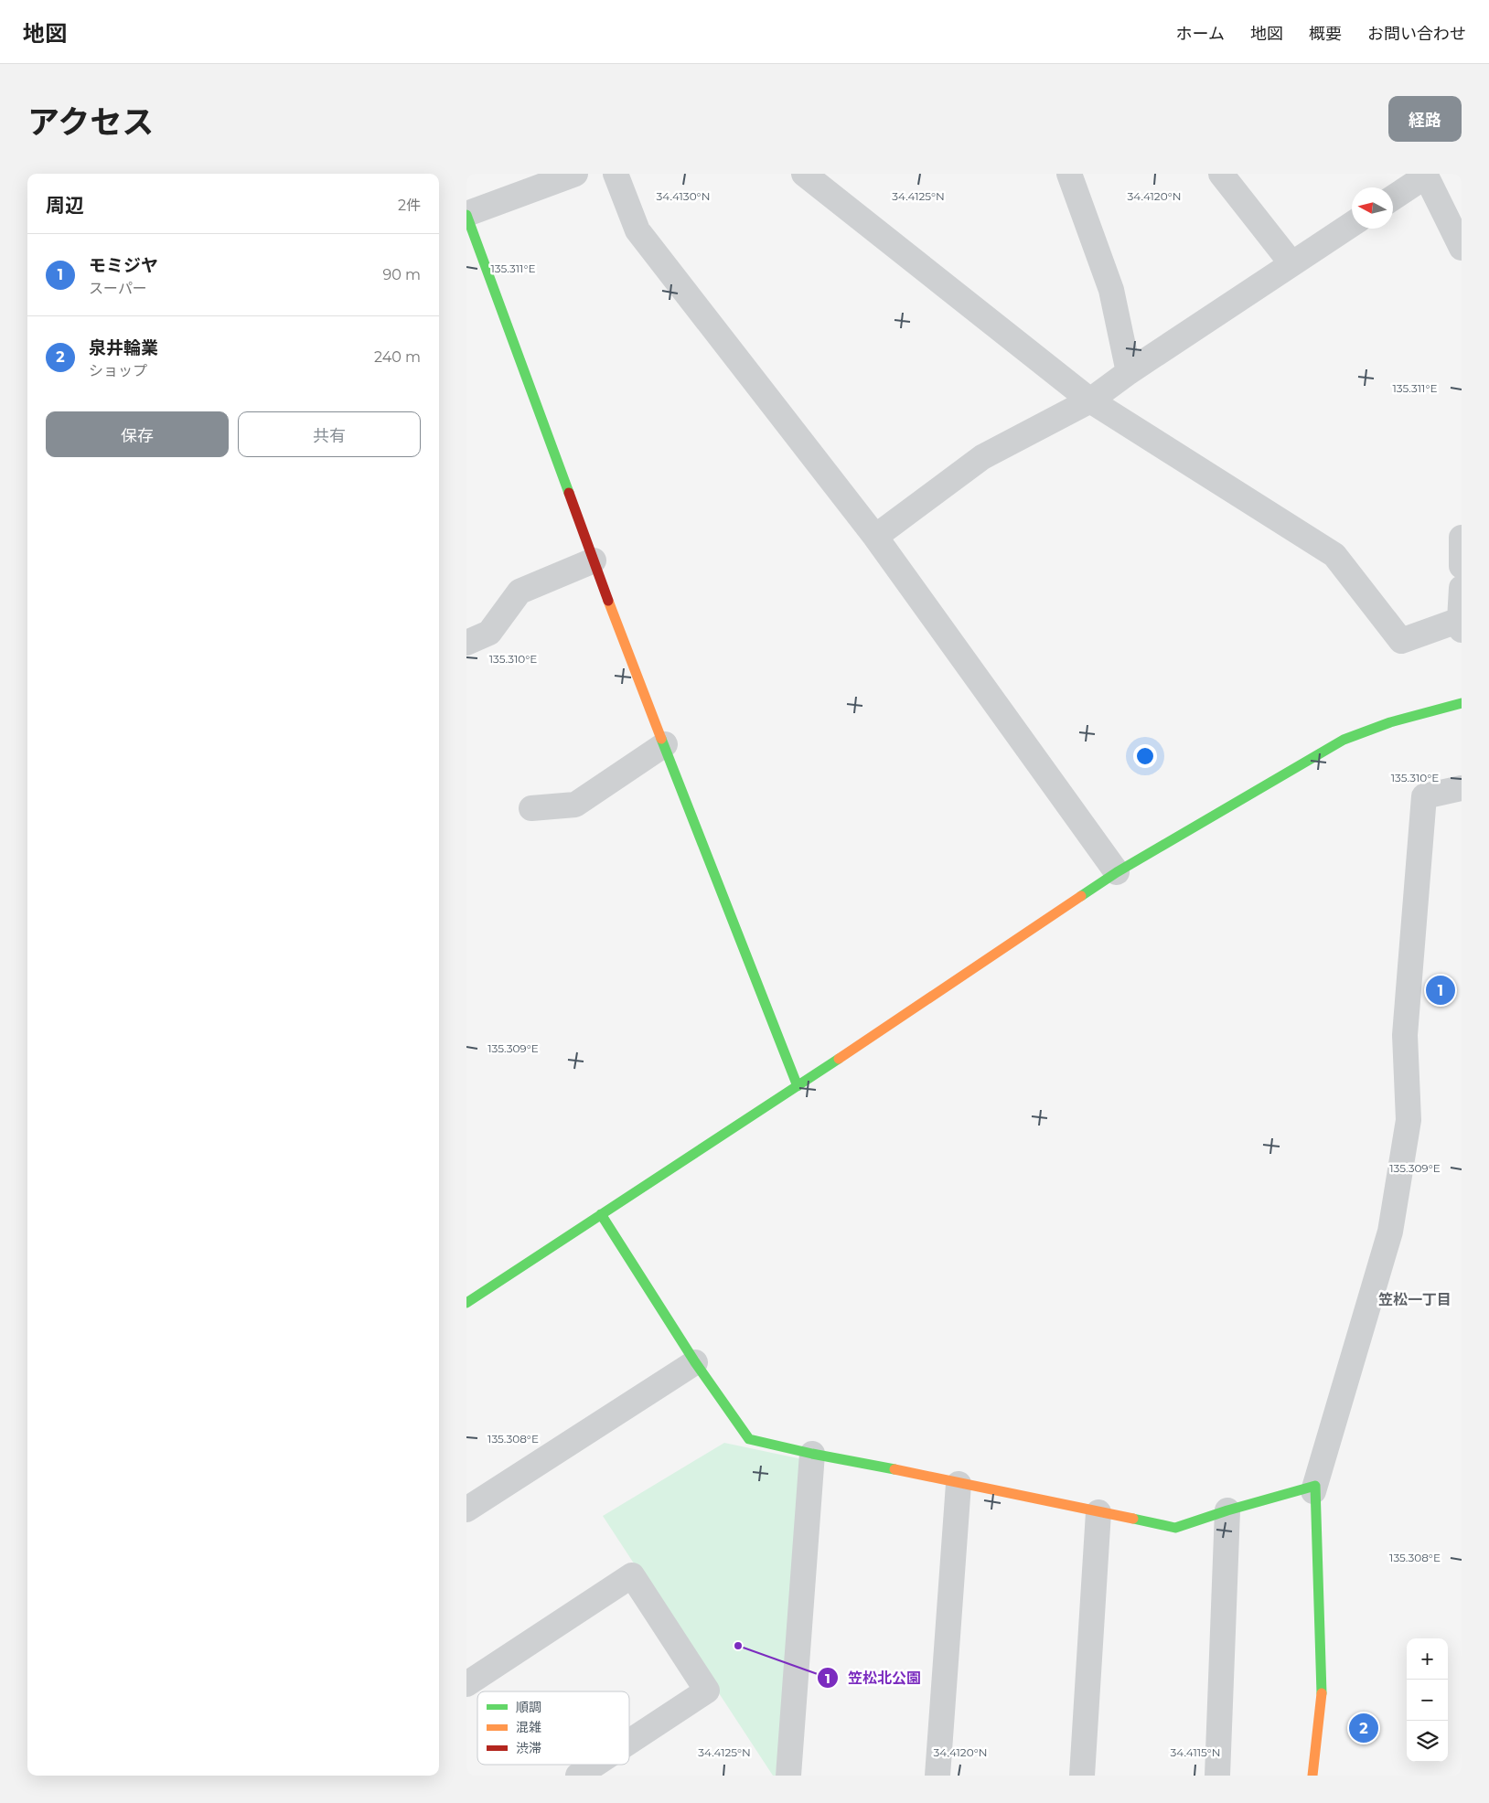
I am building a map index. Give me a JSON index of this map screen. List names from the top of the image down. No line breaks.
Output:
{"districts":["笠松一丁目"],"places":["笠松北公園"],"legend":["順調","混雑","渋滞"],"north":"left","page":{"header":"地図","nav":["ホーム","地図","概要","お問い合わせ"],"title":"アクセス","buttons":["経路",["保存","共有"]],"heading":["周辺","2件"],"list":[{"mark":"1","name":"モミジヤ","note":"スーパー","value":"90 m"},{"mark":"2","name":"泉井輪業","note":"ショップ","value":"240 m"}],"pins":["1","2"],"map_buttons":["+","−"]},"coordinates":["34.4130°N","34.4125°N","34.4120°N","135.311°E","135.310°E","135.309°E","135.308°E","34.4115°N"]}
